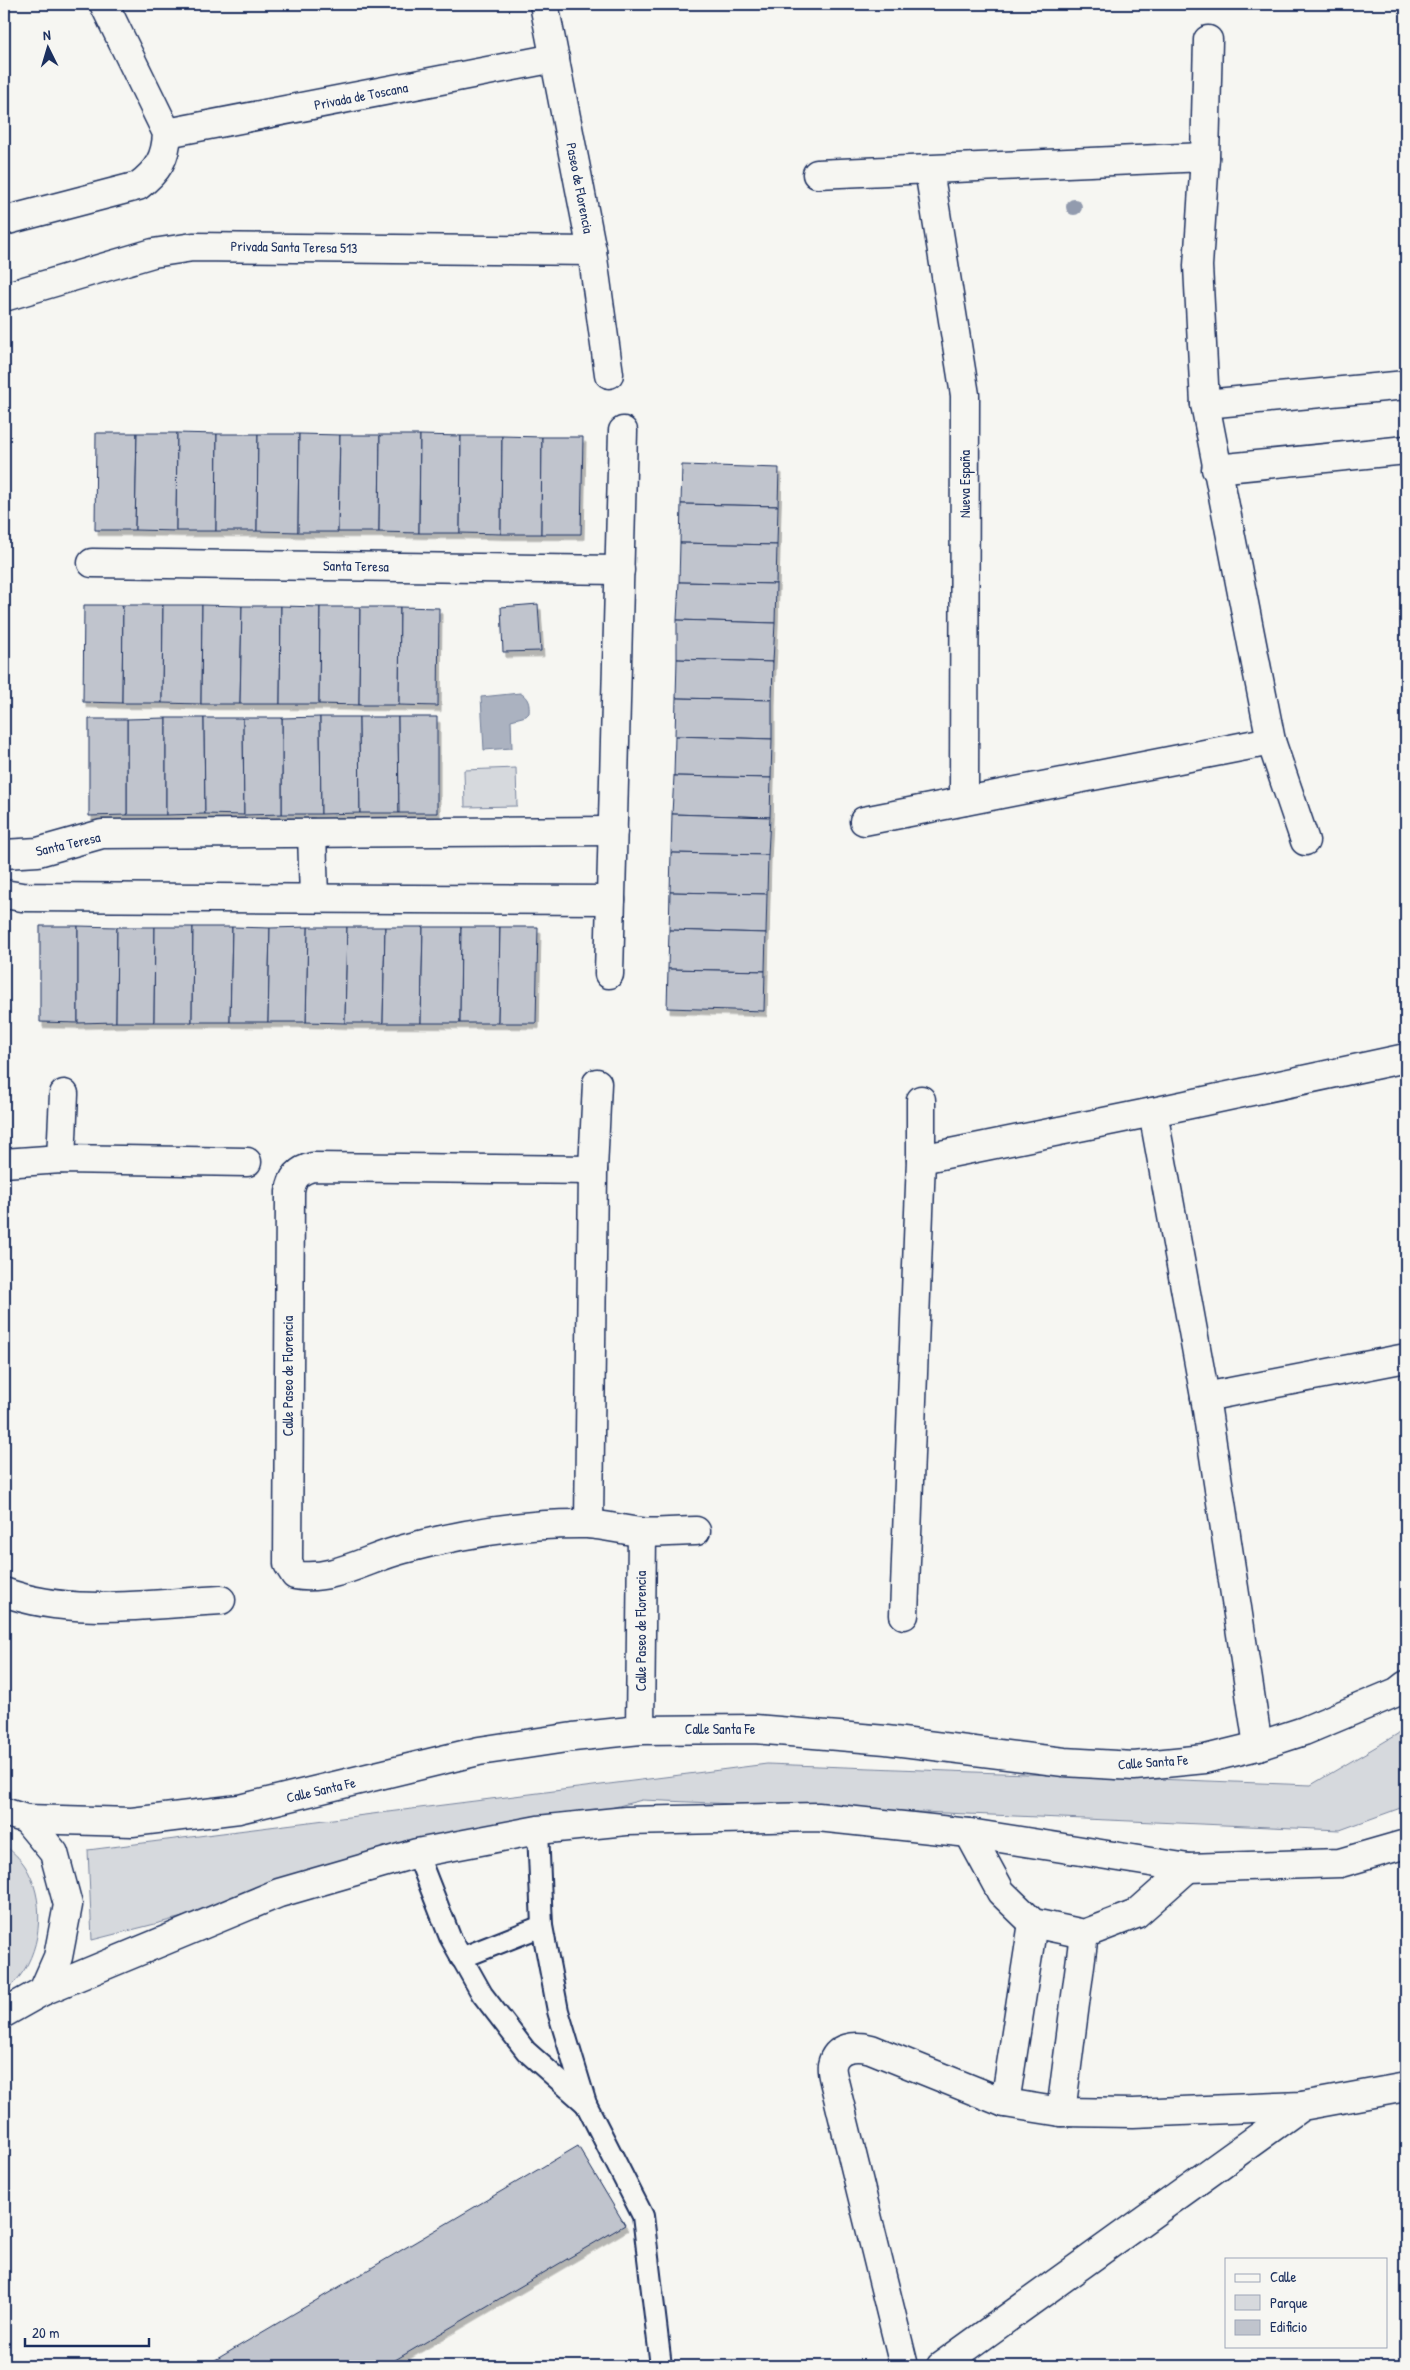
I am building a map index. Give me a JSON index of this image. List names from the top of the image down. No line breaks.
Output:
{"streets":{"street":["Privada de Toscana","Paseo de Florencia","Privada Santa Teresa 513","Nueva España","Santa Teresa","Calle Paseo de Florencia","Calle Santa Fe"]},"crossings":[["Privada de Toscana","Paseo de Florencia"],["Paseo de Florencia","Privada Santa Teresa 513"],["Calle Paseo de Florencia","Calle Santa Fe"]],"legend":["Calle","Parque","Edificio"],"scale_bar":"20 m","north":"top"}
